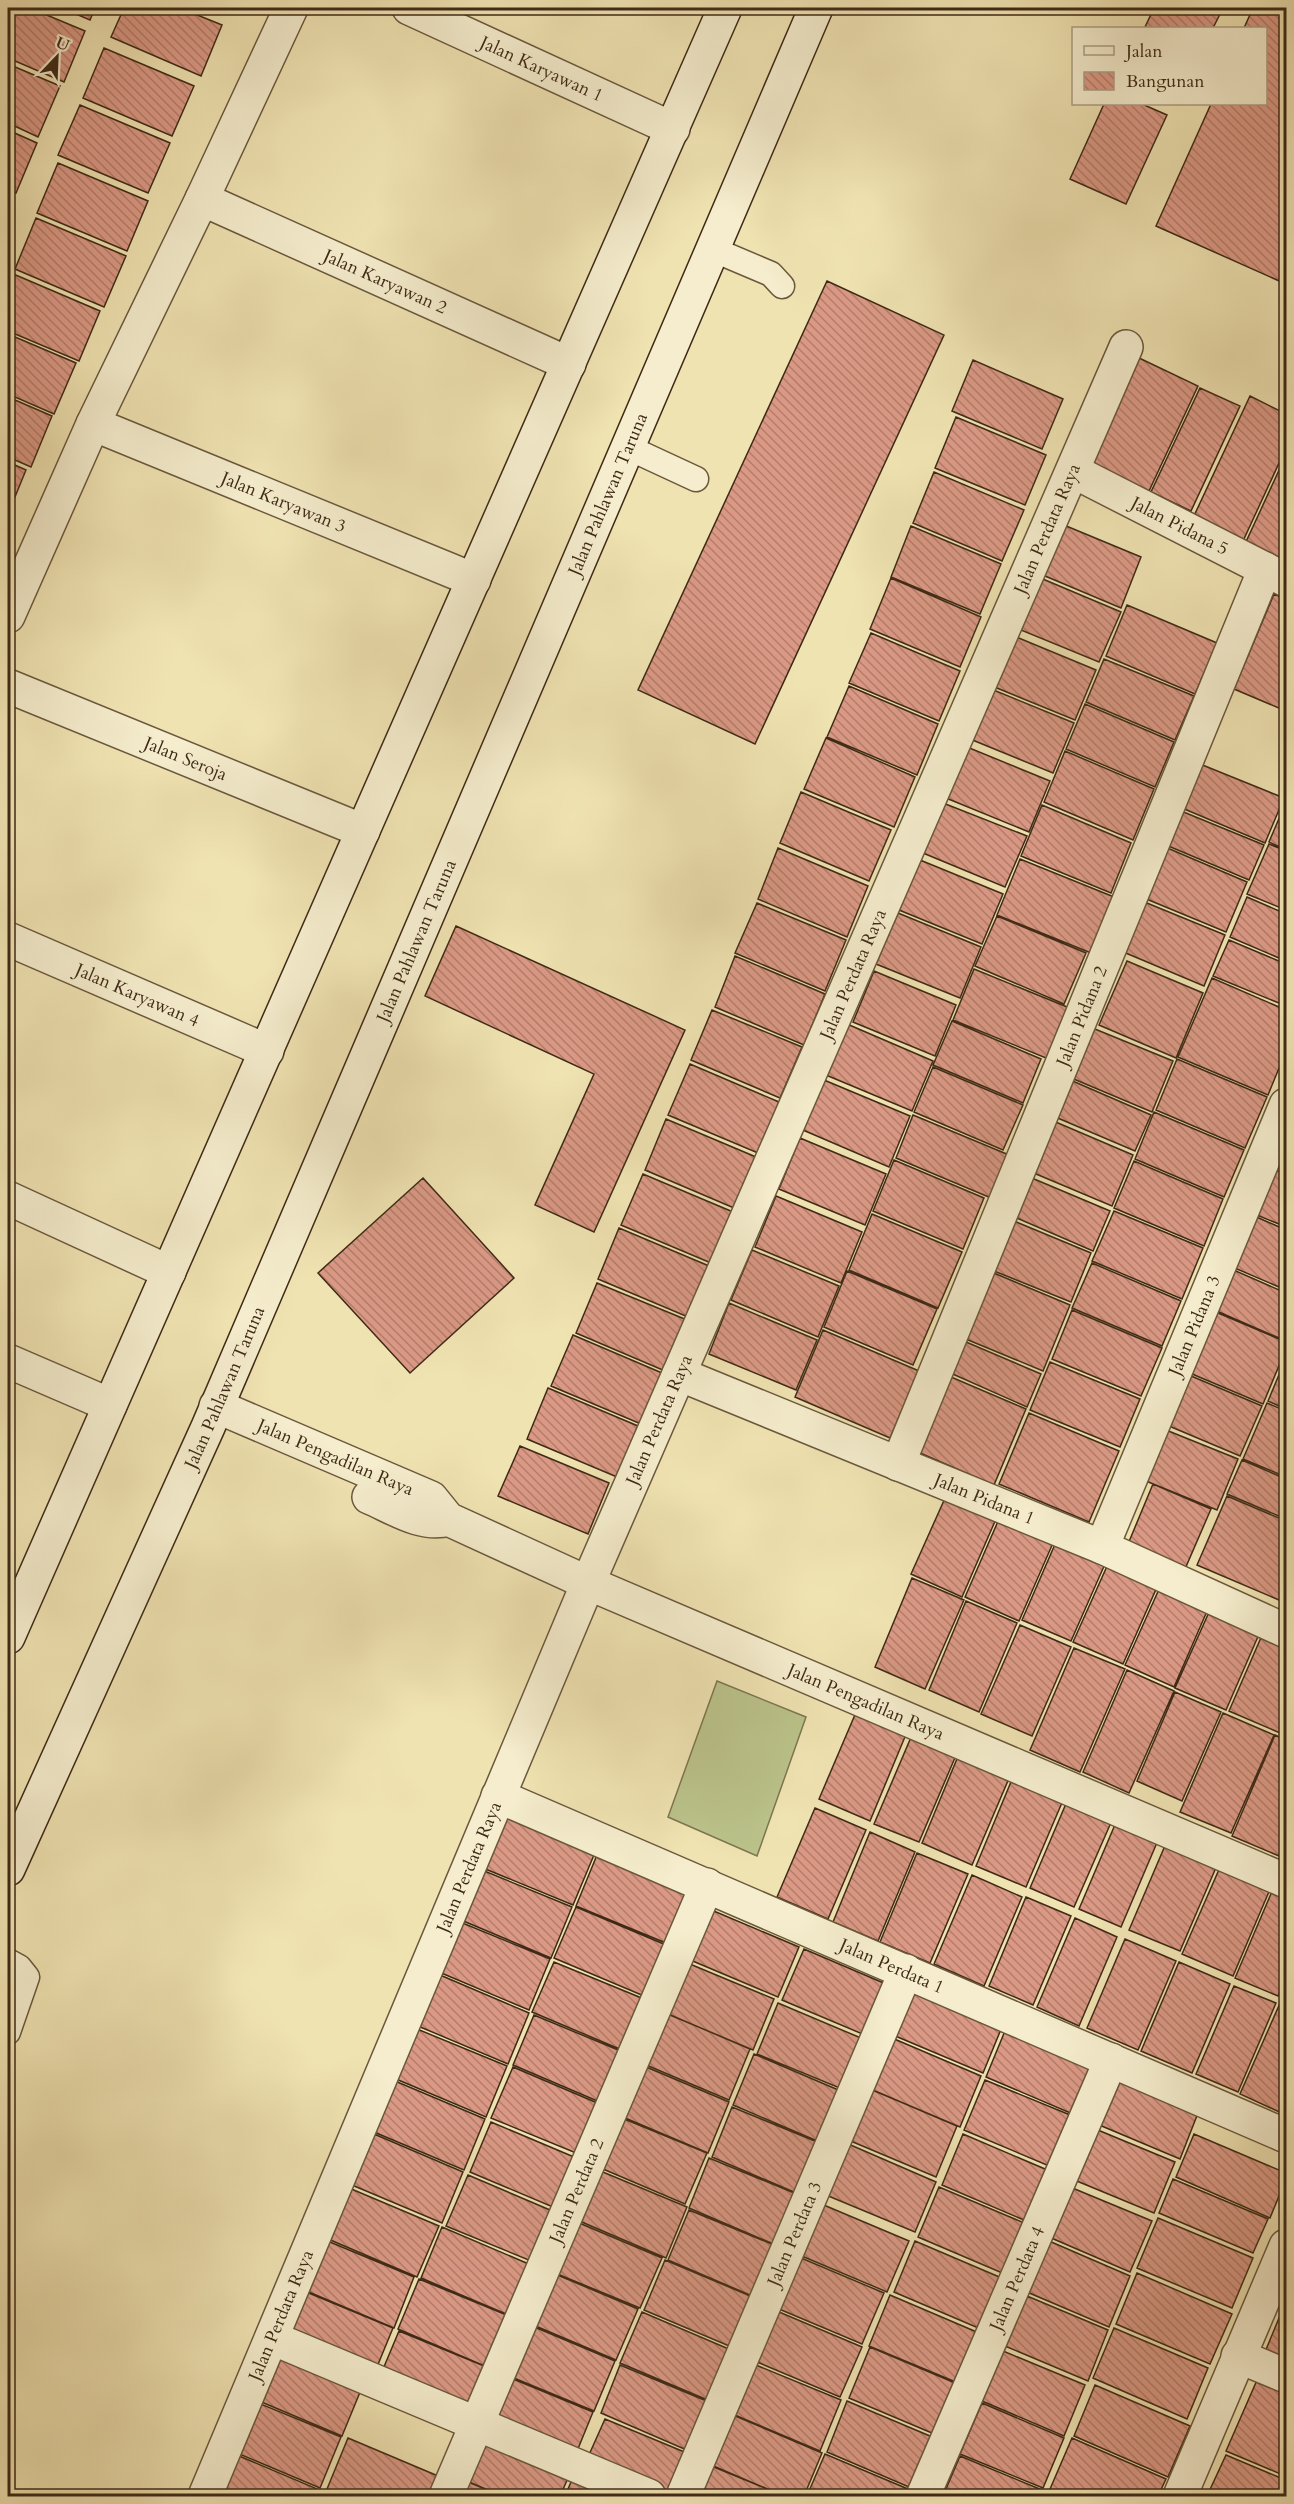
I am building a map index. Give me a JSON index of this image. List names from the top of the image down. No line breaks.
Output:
{"streets":{"street":["Jalan Karyawan 1","Jalan Karyawan 2","Jalan Pahlawan Taruna","Jalan Karyawan 3","Jalan Pidana 5","Jalan Perdata Raya","Jalan Seroja","Jalan Karyawan 4","Jalan Pidana 2","Jalan Pidana 3","Jalan Pengadilan Raya","Jalan Pidana 1","Jalan Perdata 1","Jalan Perdata 2","Jalan Perdata 3","Jalan Perdata 4"]},"crossings":[["Jalan Pahlawan Taruna","Jalan Pengadilan Raya"],["Jalan Pidana 5","Jalan Perdata Raya"],["Jalan Pidana 5","Jalan Pidana 2"],["Jalan Perdata Raya","Jalan Pengadilan Raya"],["Jalan Perdata Raya","Jalan Pidana 1"],["Jalan Perdata Raya","Jalan Perdata 1"],["Jalan Pidana 2","Jalan Pidana 1"],["Jalan Pidana 3","Jalan Pidana 1"],["Jalan Perdata 1","Jalan Perdata 2"],["Jalan Perdata 1","Jalan Perdata 3"],["Jalan Perdata 1","Jalan Perdata 4"]],"legend":["Jalan","Bangunan"],"north":"top right"}
